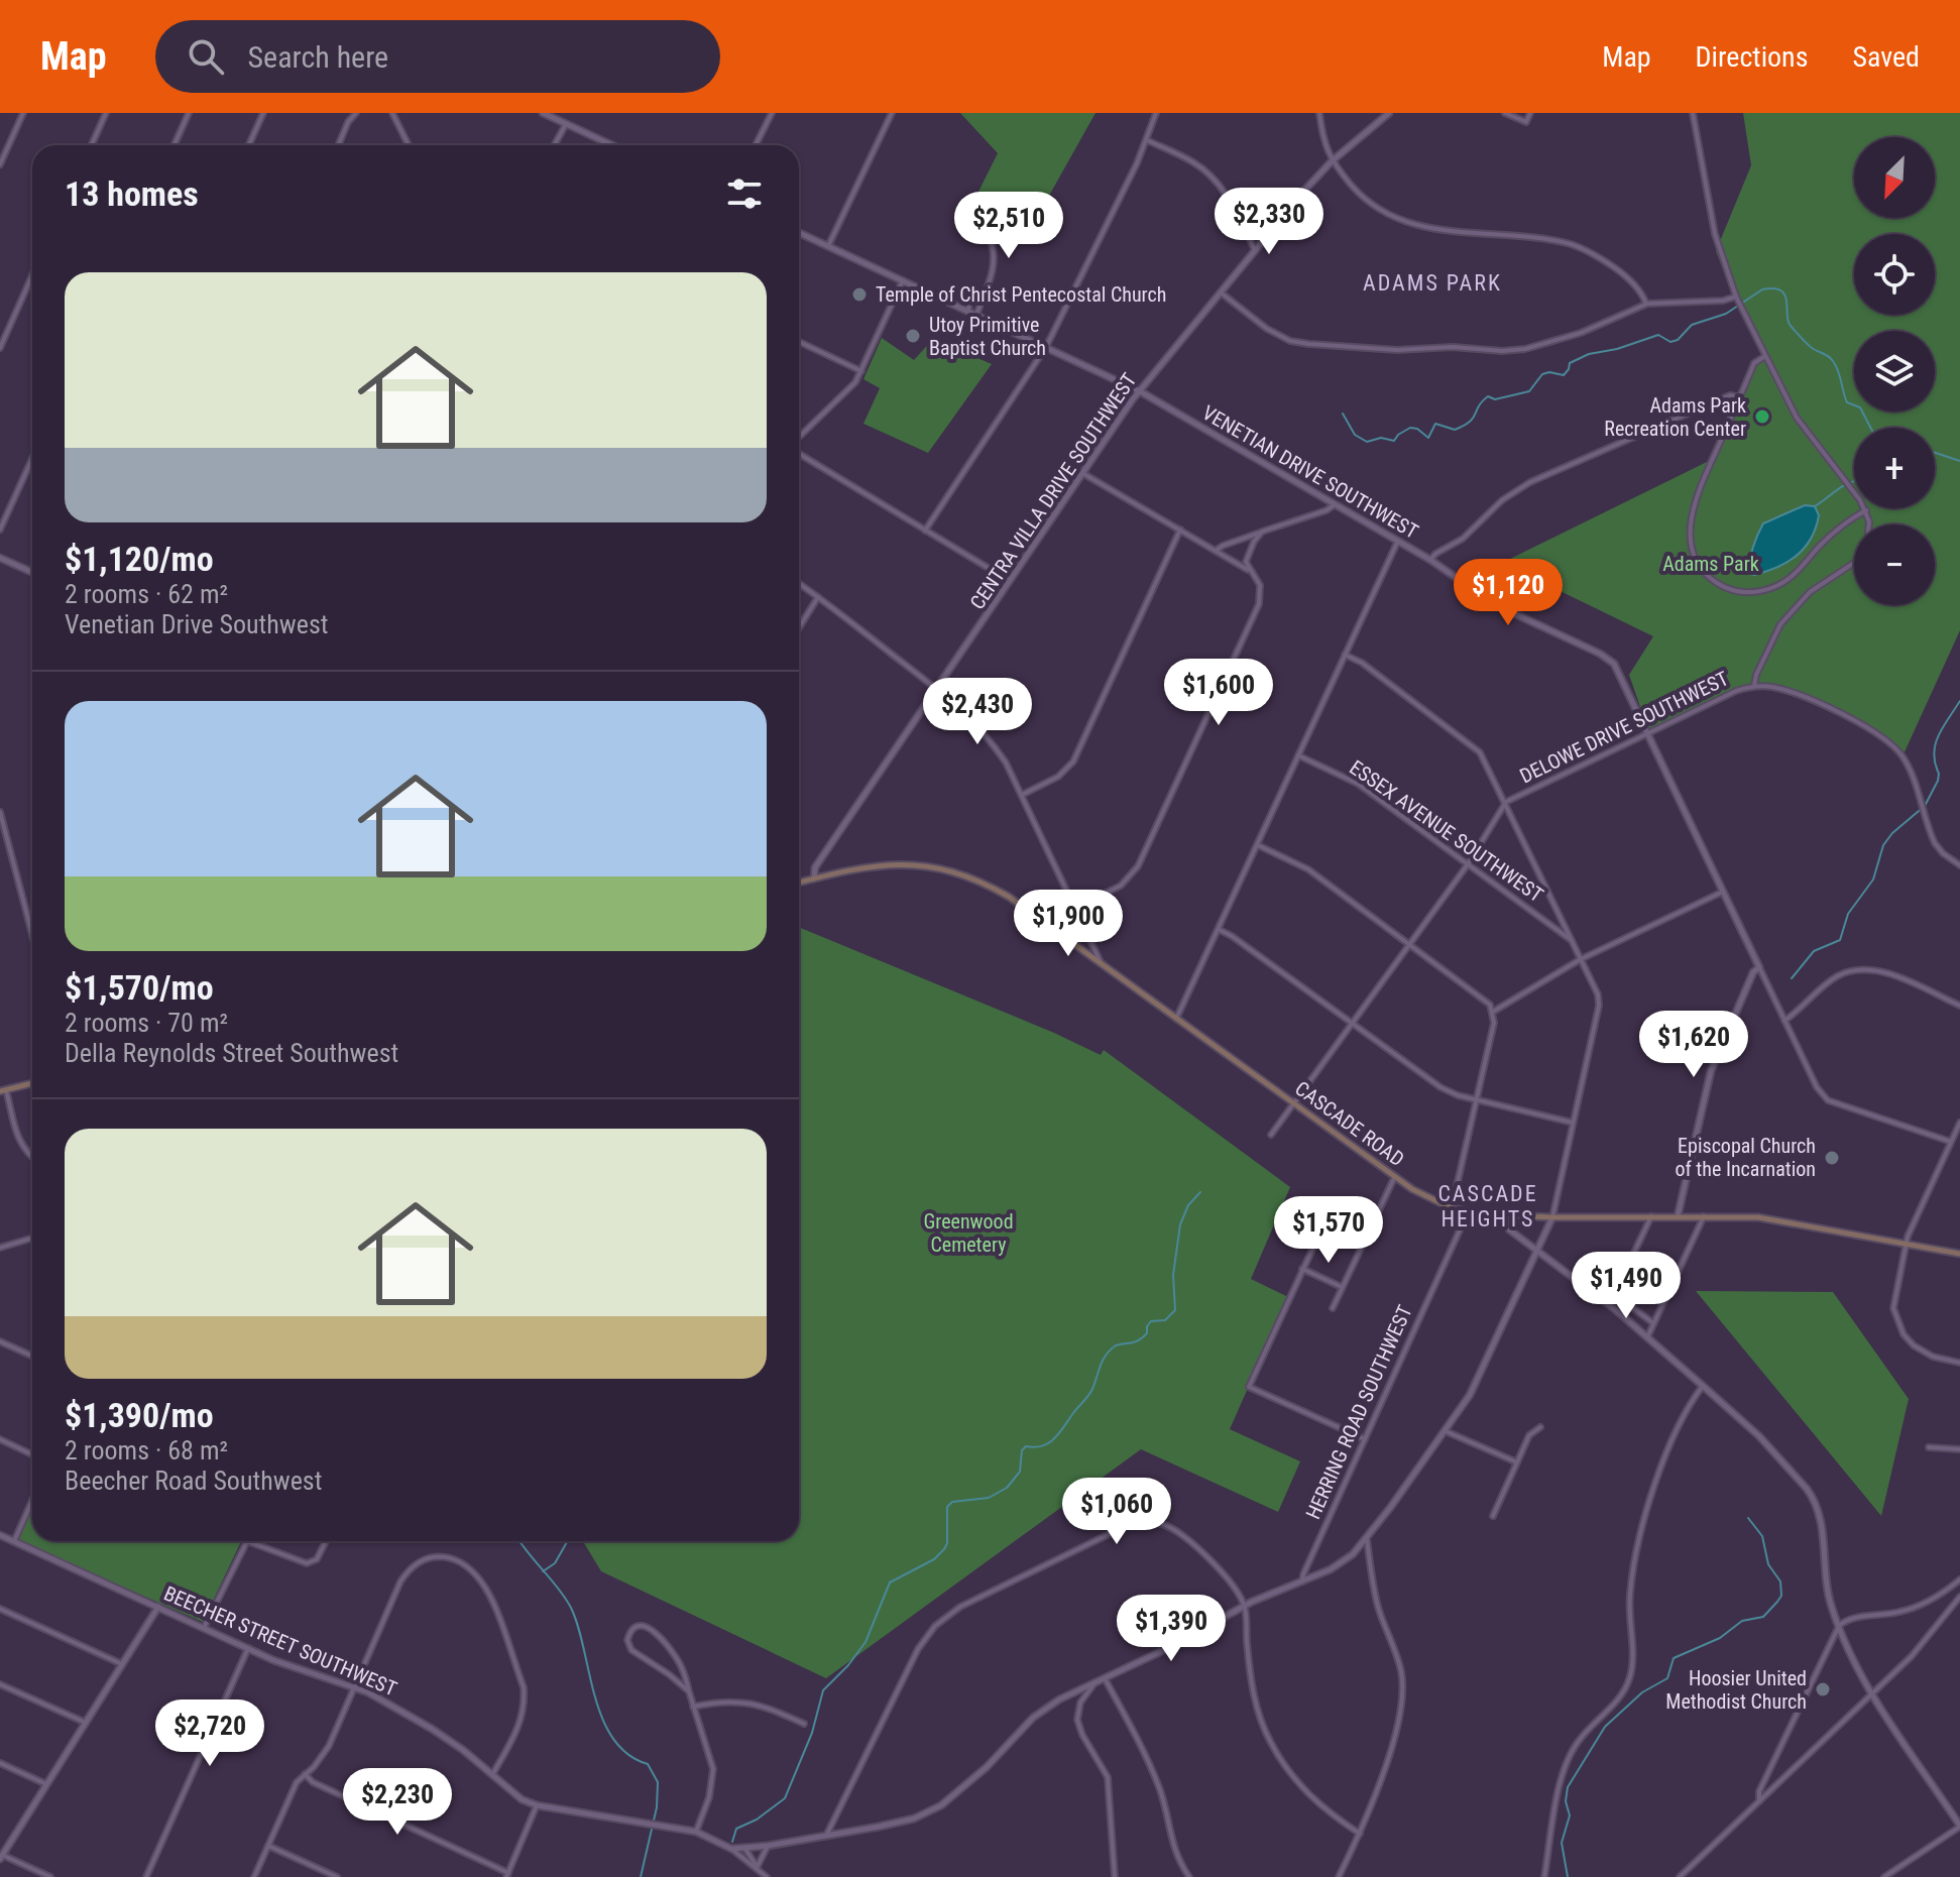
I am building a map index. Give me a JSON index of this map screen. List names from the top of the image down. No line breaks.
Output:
{"streets":{"main road":["CASCADE ROAD"],"street":["VENETIAN DRIVE SOUTHWEST","CENTRA VILLA DRIVE SOUTHWEST","DELOWE DRIVE SOUTHWEST","ESSEX AVENUE SOUTHWEST","HERRING ROAD SOUTHWEST","BEECHER STREET SOUTHWEST"]},"crossings":[["VENETIAN DRIVE SOUTHWEST","CENTRA VILLA DRIVE SOUTHWEST"],["VENETIAN DRIVE SOUTHWEST","DELOWE DRIVE SOUTHWEST"],["CENTRA VILLA DRIVE SOUTHWEST","CASCADE ROAD"],["DELOWE DRIVE SOUTHWEST","ESSEX AVENUE SOUTHWEST"],["DELOWE DRIVE SOUTHWEST","CASCADE ROAD"],["CASCADE ROAD","HERRING ROAD SOUTHWEST"]],"districts":["ADAMS PARK","CASCADE HEIGHTS"],"parks":["Adams Park","Greenwood Cemetery"],"places":["Temple of Christ Pentecostal Church","Utoy Primitive Baptist Church","Adams Park Recreation Center","Episcopal Church of the Incarnation","Hoosier United Methodist Church"],"north":"bottom left","page":{"header":"Map","search":"Search here","nav":["Map","Directions","Saved"],"map_buttons":["+","−"],"heading":"13 homes","price":["$2,330","$2,510","$1,120","$1,600","$2,430","$1,900","$1,620","$1,570","$1,490","$1,060","$1,390","$2,720","$2,230"],"list":[{"name":"$1,120/mo","note":"2 rooms · 62 m² · Venetian Drive Southwest"},{"name":"$1,570/mo","note":"2 rooms · 70 m² · Della Reynolds Street Southwest"},{"name":"$1,390/mo","note":"2 rooms · 68 m² · Beecher Road Southwest"}]}}
